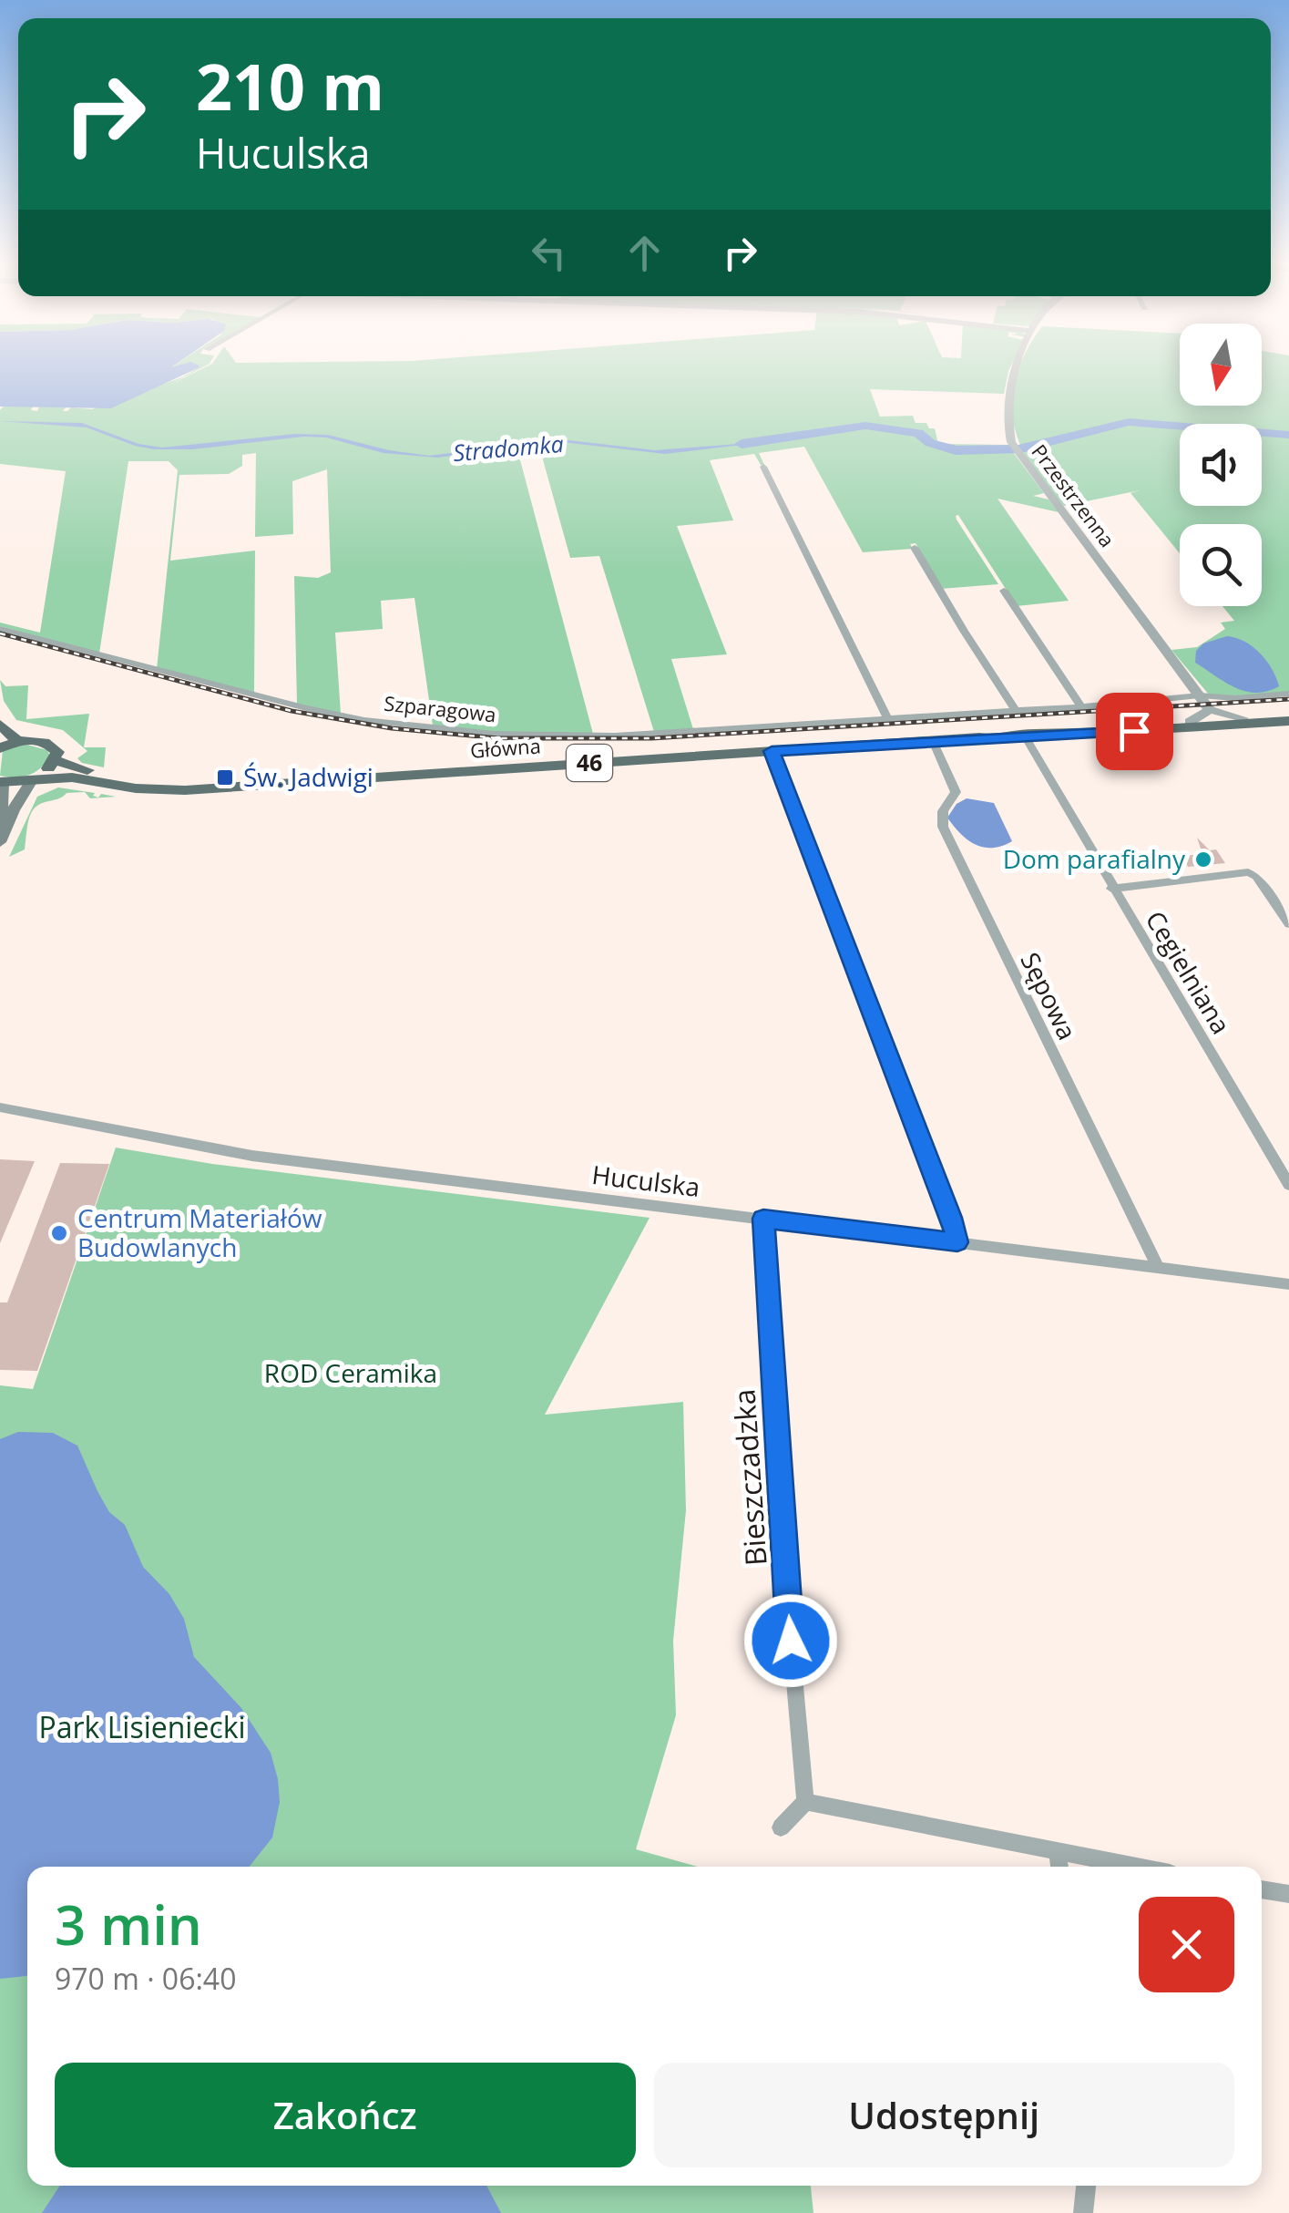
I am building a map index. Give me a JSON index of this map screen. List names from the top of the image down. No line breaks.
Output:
{"streets":{"main road":["Główna","46"],"street":["Przestrzenna","Szparagowa","Cegielniana","Sępowa","Huculska","Bieszczadzka"]},"crossings":[["Przestrzenna","Szparagowa"],["Główna","46"],["Główna","Cegielniana"],["Główna","Sępowa"],["Sępowa","Huculska"],["Huculska","Bieszczadzka"]],"water":["Stradomka"],"parks":["ROD Ceramika","Park Lisieniecki"],"places":{"transit":["Św. Jadwigi"],"other":["Dom parafialny","Centrum Materiałów Budowlanych"]},"north":"bottom","page":{"turn":["210 m","Huculska"],"heading":["3 min","970 m · 06:40"],"buttons":["Zakończ","Udostępnij"]}}
